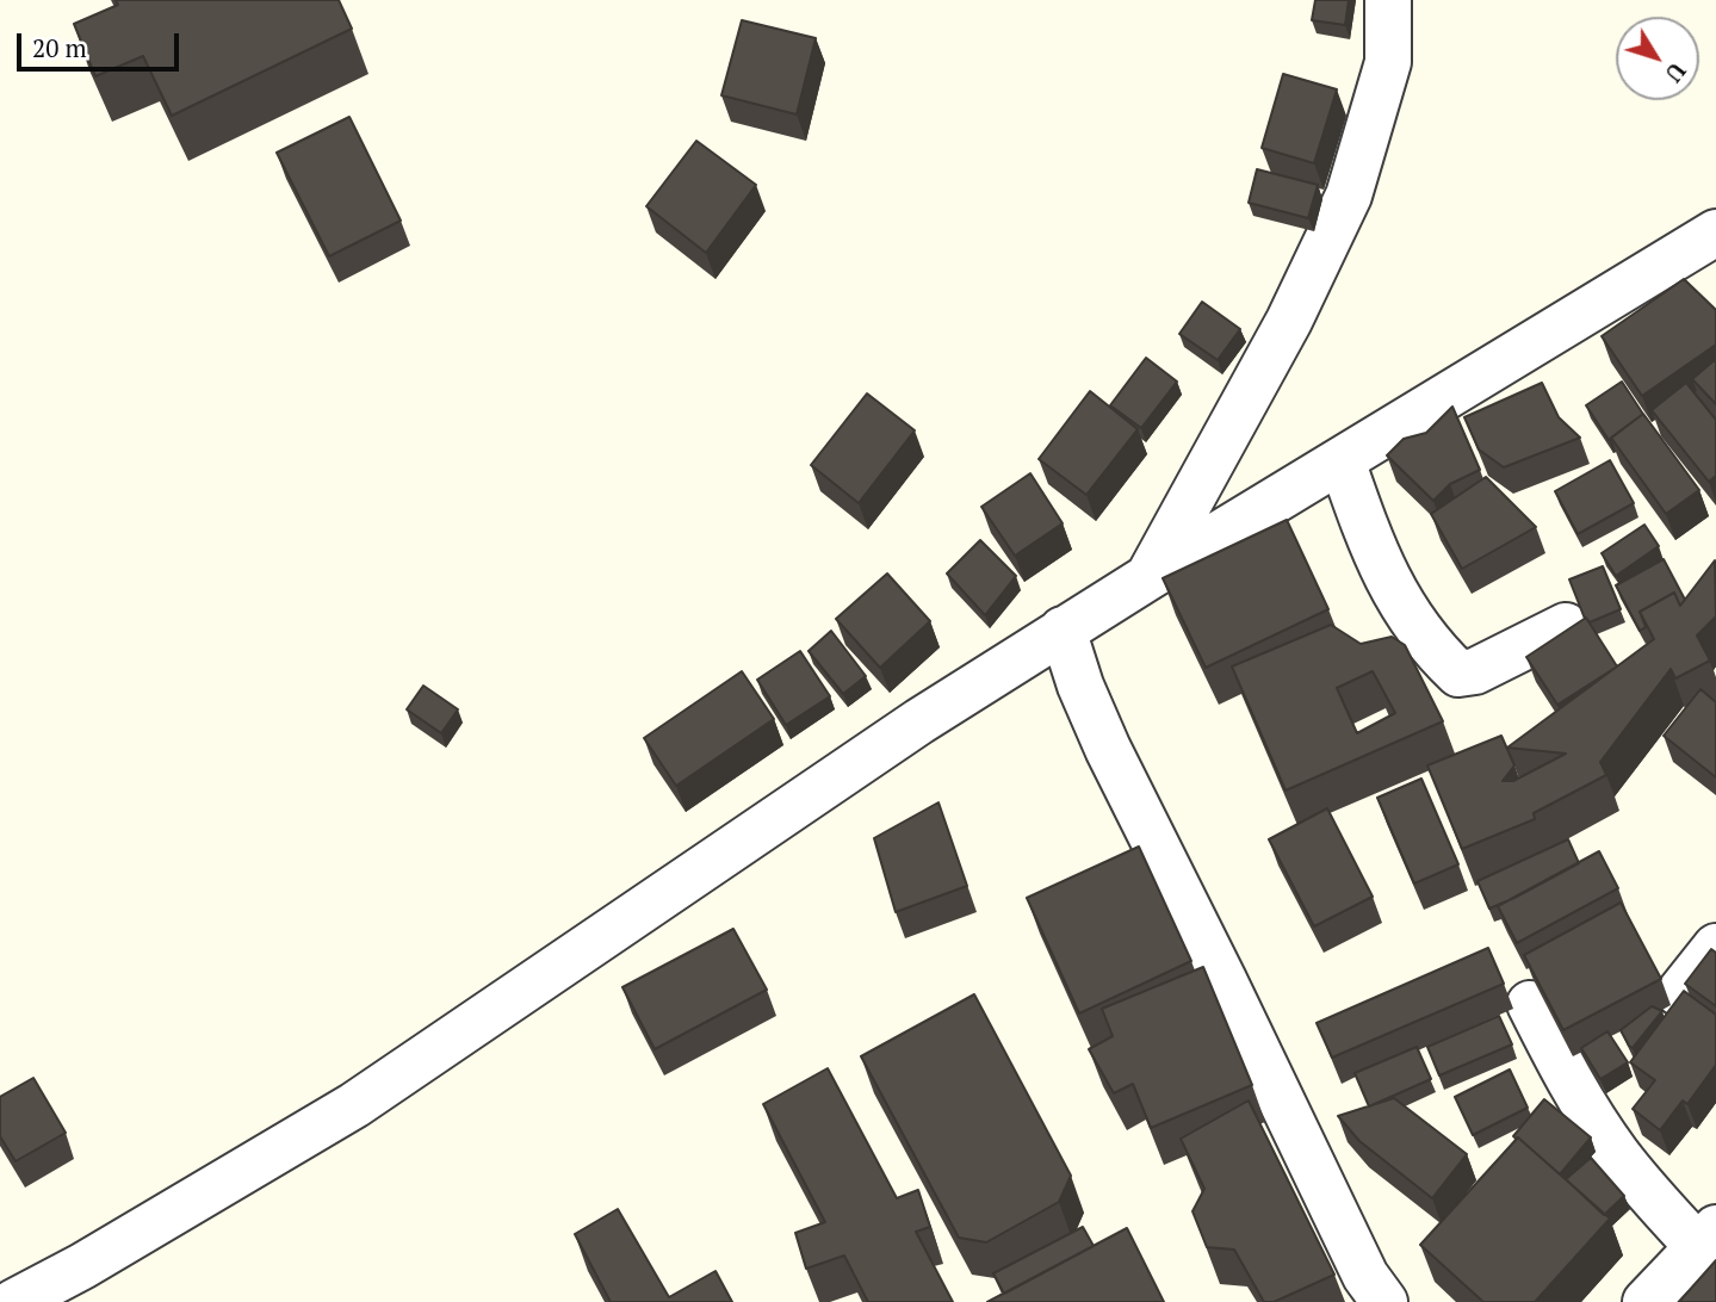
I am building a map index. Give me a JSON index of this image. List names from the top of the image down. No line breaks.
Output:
{"scale_bar":"20 m","north":"bottom right"}
